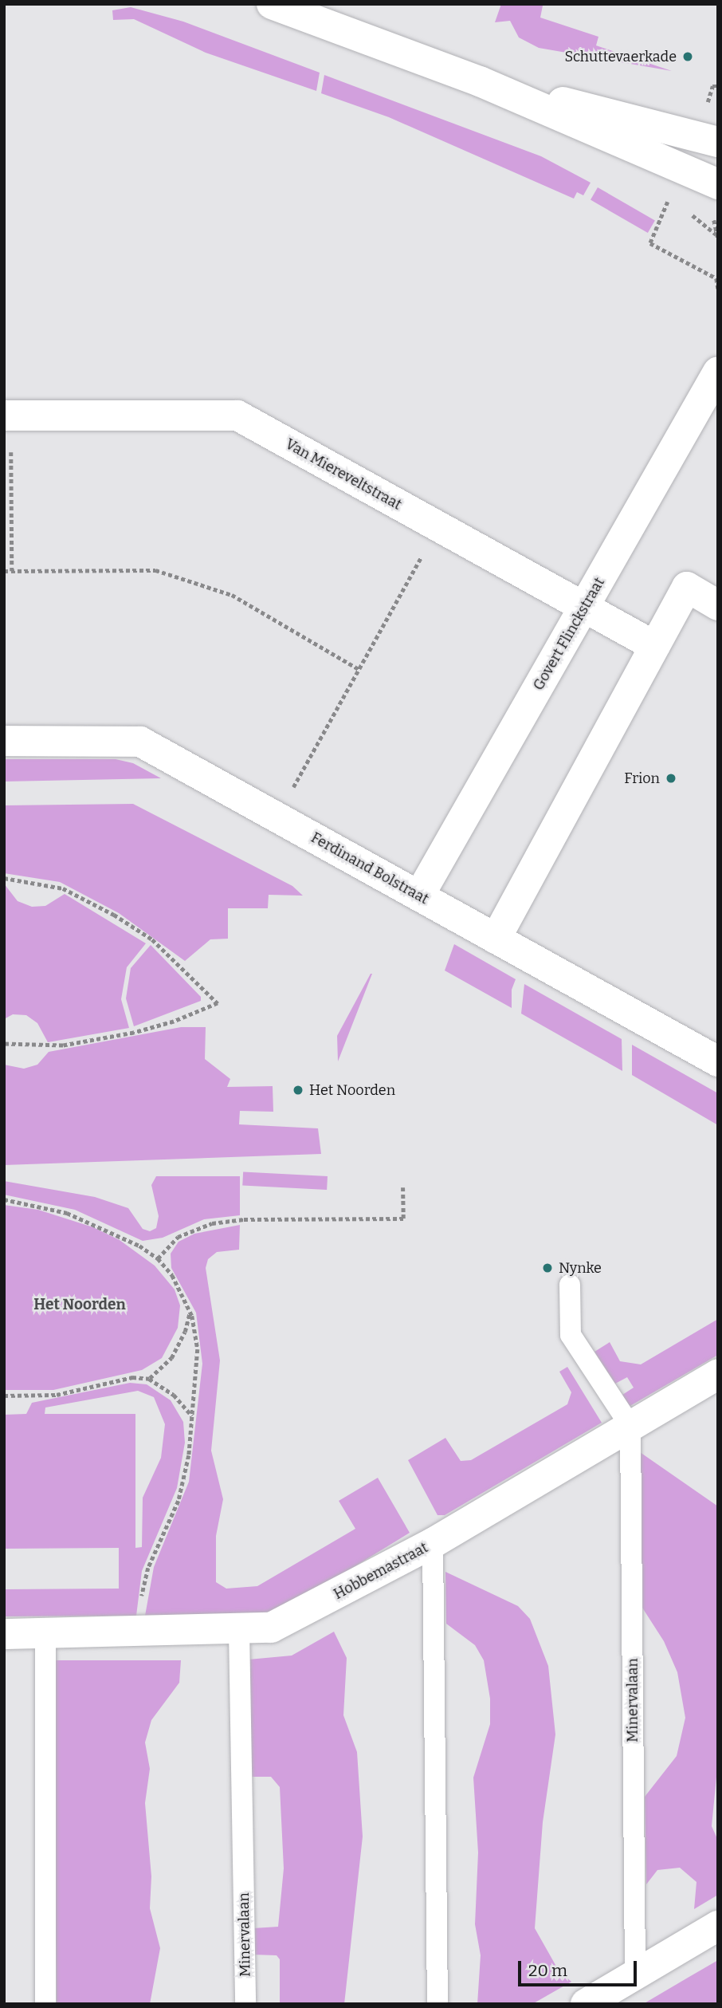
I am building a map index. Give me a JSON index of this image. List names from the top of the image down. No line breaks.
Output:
{"streets":{"street":["Van Miereveltstraat","Govert Flinckstraat","Ferdinand Bolstraat","Hobbemastraat"],"lane":["Minervalaan"]},"crossings":[["Van Miereveltstraat","Govert Flinckstraat"],["Govert Flinckstraat","Ferdinand Bolstraat"],["Hobbemastraat","Minervalaan"]],"districts":["Het Noorden"],"places":["Schuttevaerkade","Frion","Het Noorden","Nynke"],"scale_bar":"20 m"}
